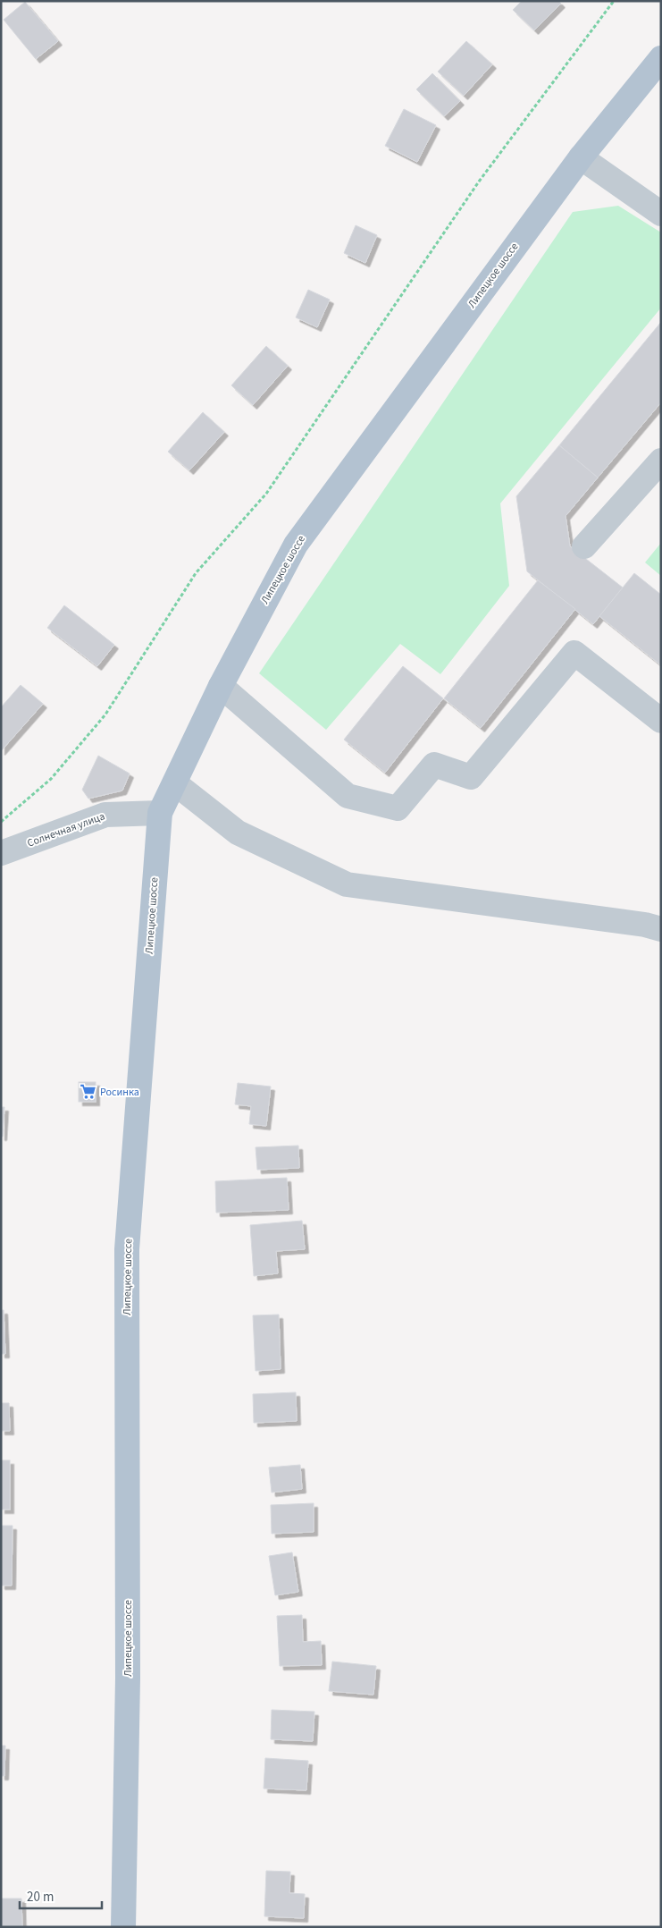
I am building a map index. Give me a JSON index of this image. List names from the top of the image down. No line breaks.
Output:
{"streets":{"main road":["Липецкое шоссе"],"street":["Солнечная улица"]},"crossings":[["Липецкое шоссе","Солнечная улица"]],"places":{"supermarket":["Росинка"]},"scale_bar":"20 m"}
